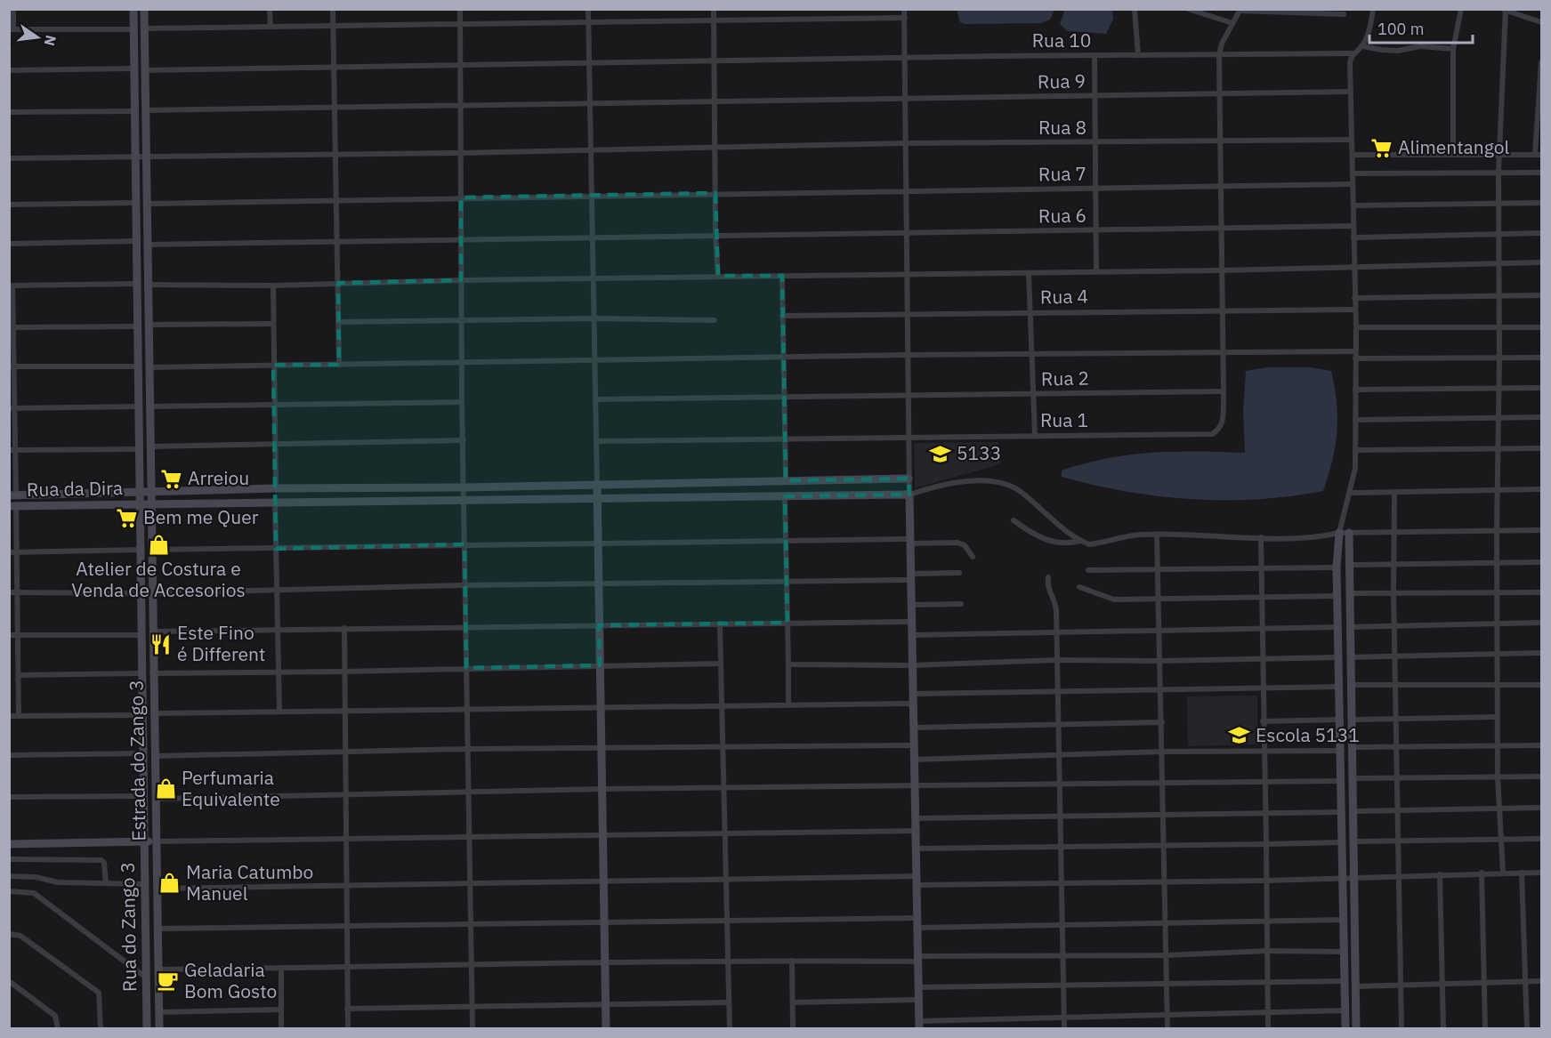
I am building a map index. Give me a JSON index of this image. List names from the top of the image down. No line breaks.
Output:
{"streets":{"street":["Rua 10","Rua 9","Rua 8","Rua 7","Rua 6","Rua 4","Rua 2","Rua 1","Rua da Dira","Estrada do Zango 3","Rua do Zango 3"]},"crossings":[["Rua 10","Estrada do Zango 3"],["Rua 9","Estrada do Zango 3"],["Rua 8","Estrada do Zango 3"],["Rua 8","Rua do Zango 3"],["Rua 7","Estrada do Zango 3"],["Rua 6","Estrada do Zango 3"],["Rua 2","Rua 1"],["Rua da Dira","Estrada do Zango 3"],["Rua da Dira","Rua do Zango 3"]],"places":{"supermarket":["Alimentangol","Arreiou","Bem me Quer"],"school or university":["5133","Escola 5131"],"shop":["Atelier de Costura e Venda de Accesorios","Perfumaria Equivalente","Maria Catumbo Manuel"],"restaurant":["Este Fino é Different"],"cafe":["Geladaria Bom Gosto"]},"scale_bar":"100 m","north":"right"}
